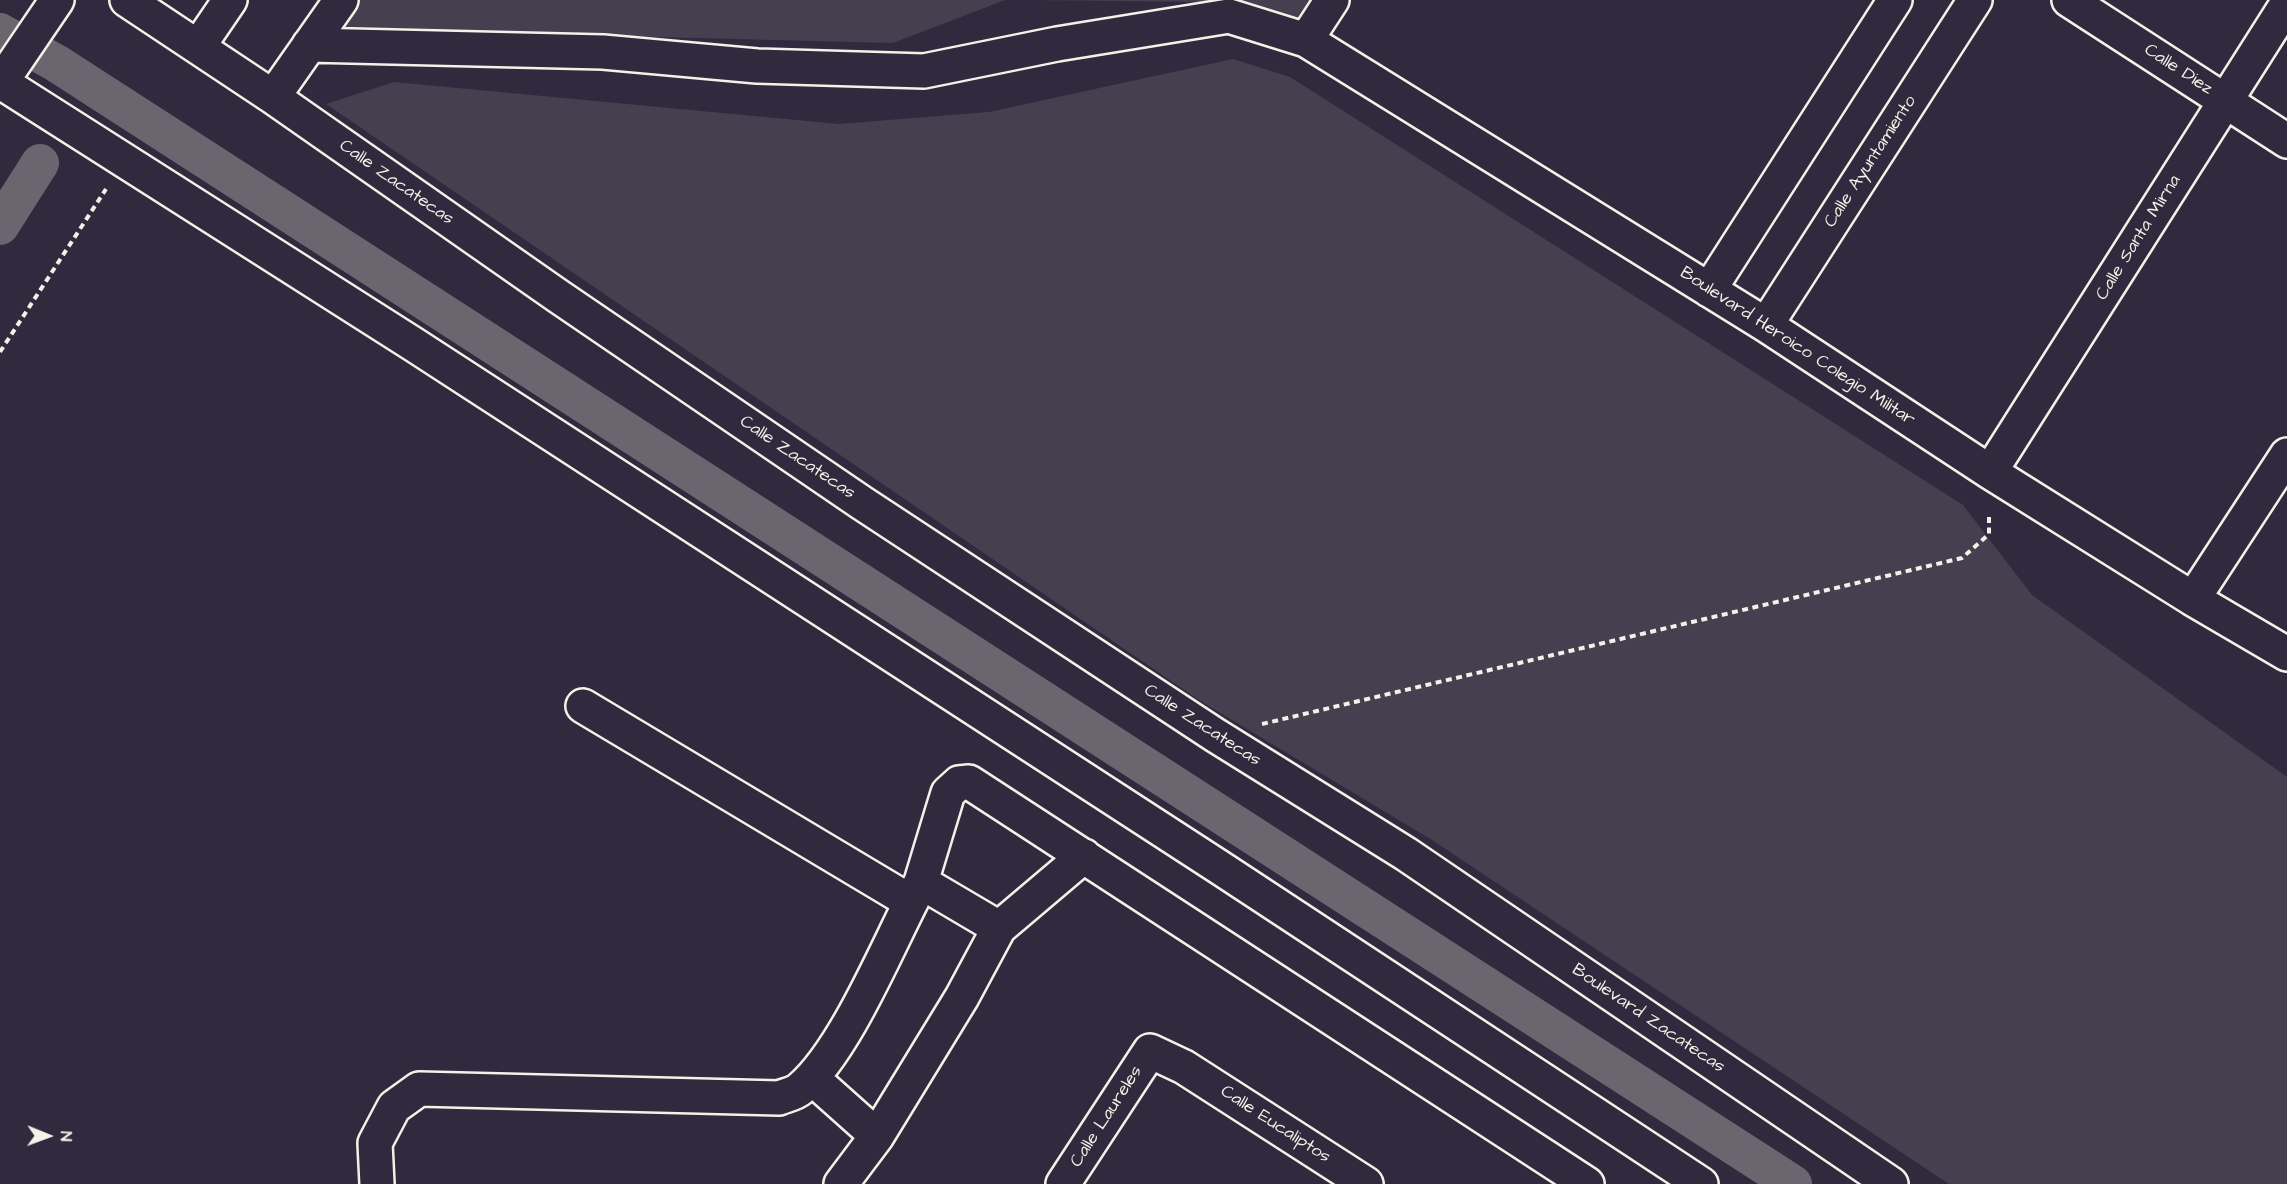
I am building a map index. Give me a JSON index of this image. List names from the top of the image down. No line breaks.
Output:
{"streets":{"street":["Calle Diez","Calle Ayuntamiento","Calle Zacatecas","Calle Santa Mirna","Boulevard Heroico Colegio Militar","Boulevard Zacatecas","Calle Laureles","Calle Eucaliptos"]},"crossings":[["Calle Diez","Calle Santa Mirna"],["Calle Ayuntamiento","Boulevard Heroico Colegio Militar"],["Calle Zacatecas","Boulevard Zacatecas"],["Calle Santa Mirna","Boulevard Heroico Colegio Militar"],["Calle Laureles","Calle Eucaliptos"]],"north":"right"}
